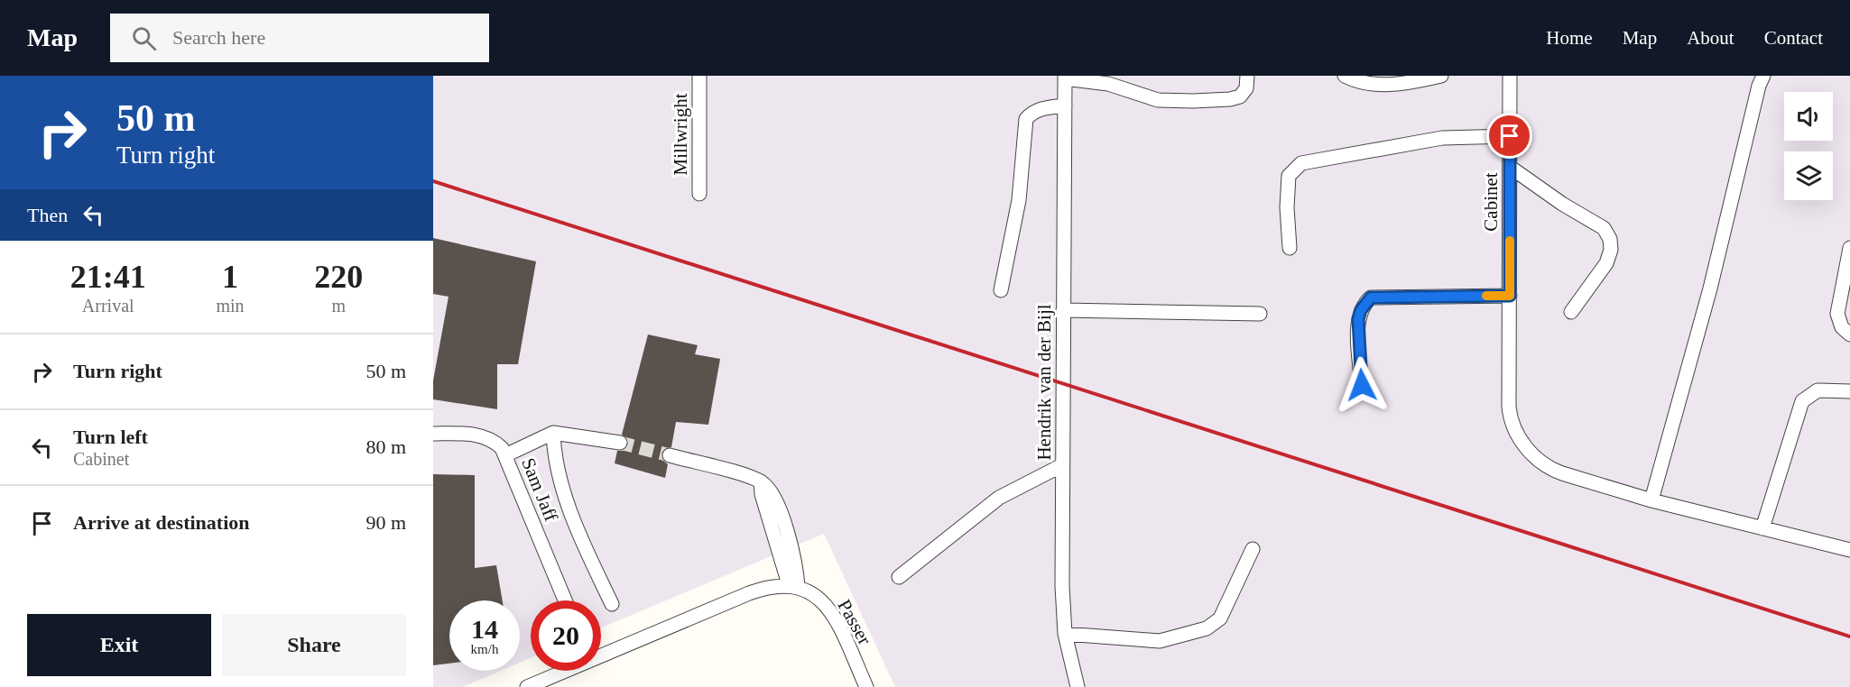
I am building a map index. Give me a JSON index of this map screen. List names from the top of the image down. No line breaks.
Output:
{"streets":{"street":["Millwright","Cabinet","Hendrik van der Bijl","Sam Jaff","Passer"]},"page":{"header":"Map","search":"Search here","nav":["Home","Map","About","Contact"],"turn":["50 m","Turn right"],"then":"Then","eta":["21:41","Arrival","1","min","220","m"],"list":[{"name":"Turn right","value":"50 m"},{"name":"Turn left","note":"Cabinet","value":"80 m"},{"name":"Arrive at destination","value":"90 m"}],"speed":"14 km/h","limit":"20","buttons":["Exit","Share"]}}
